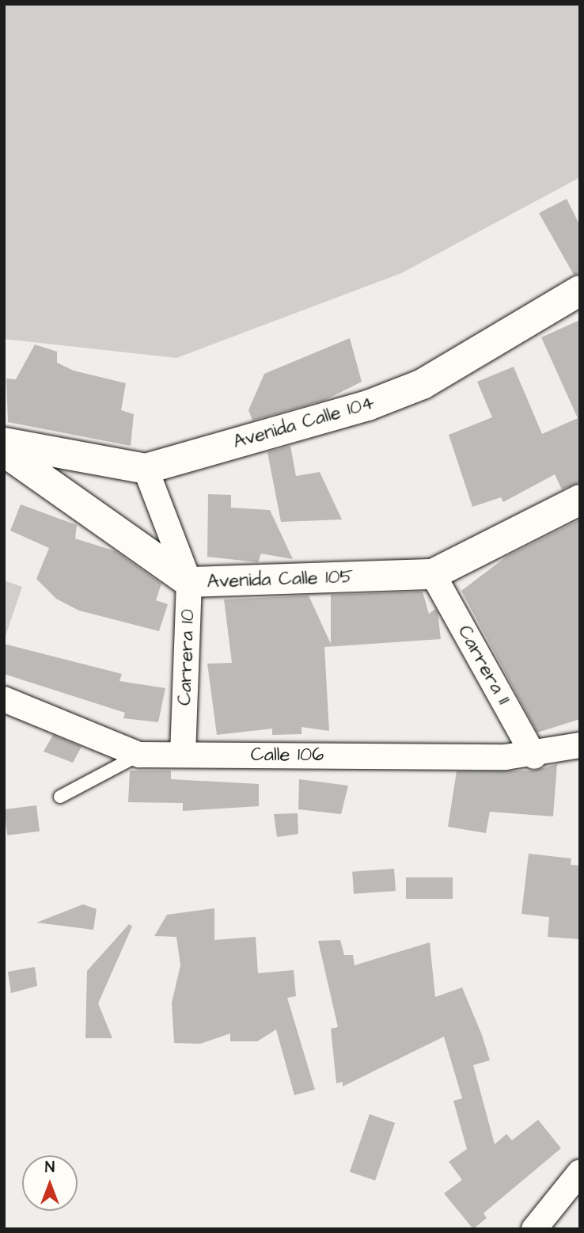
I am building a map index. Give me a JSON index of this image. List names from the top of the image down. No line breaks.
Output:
{"streets":{"main road":["Avenida Calle 104","Avenida Calle 105"],"street":["Carrera 10","Carrera 11","Calle 106"]},"crossings":[["Avenida Calle 104","Carrera 10"],["Avenida Calle 105","Carrera 10"],["Avenida Calle 105","Carrera 11"],["Carrera 10","Calle 106"],["Carrera 11","Calle 106"]],"north":"top"}
